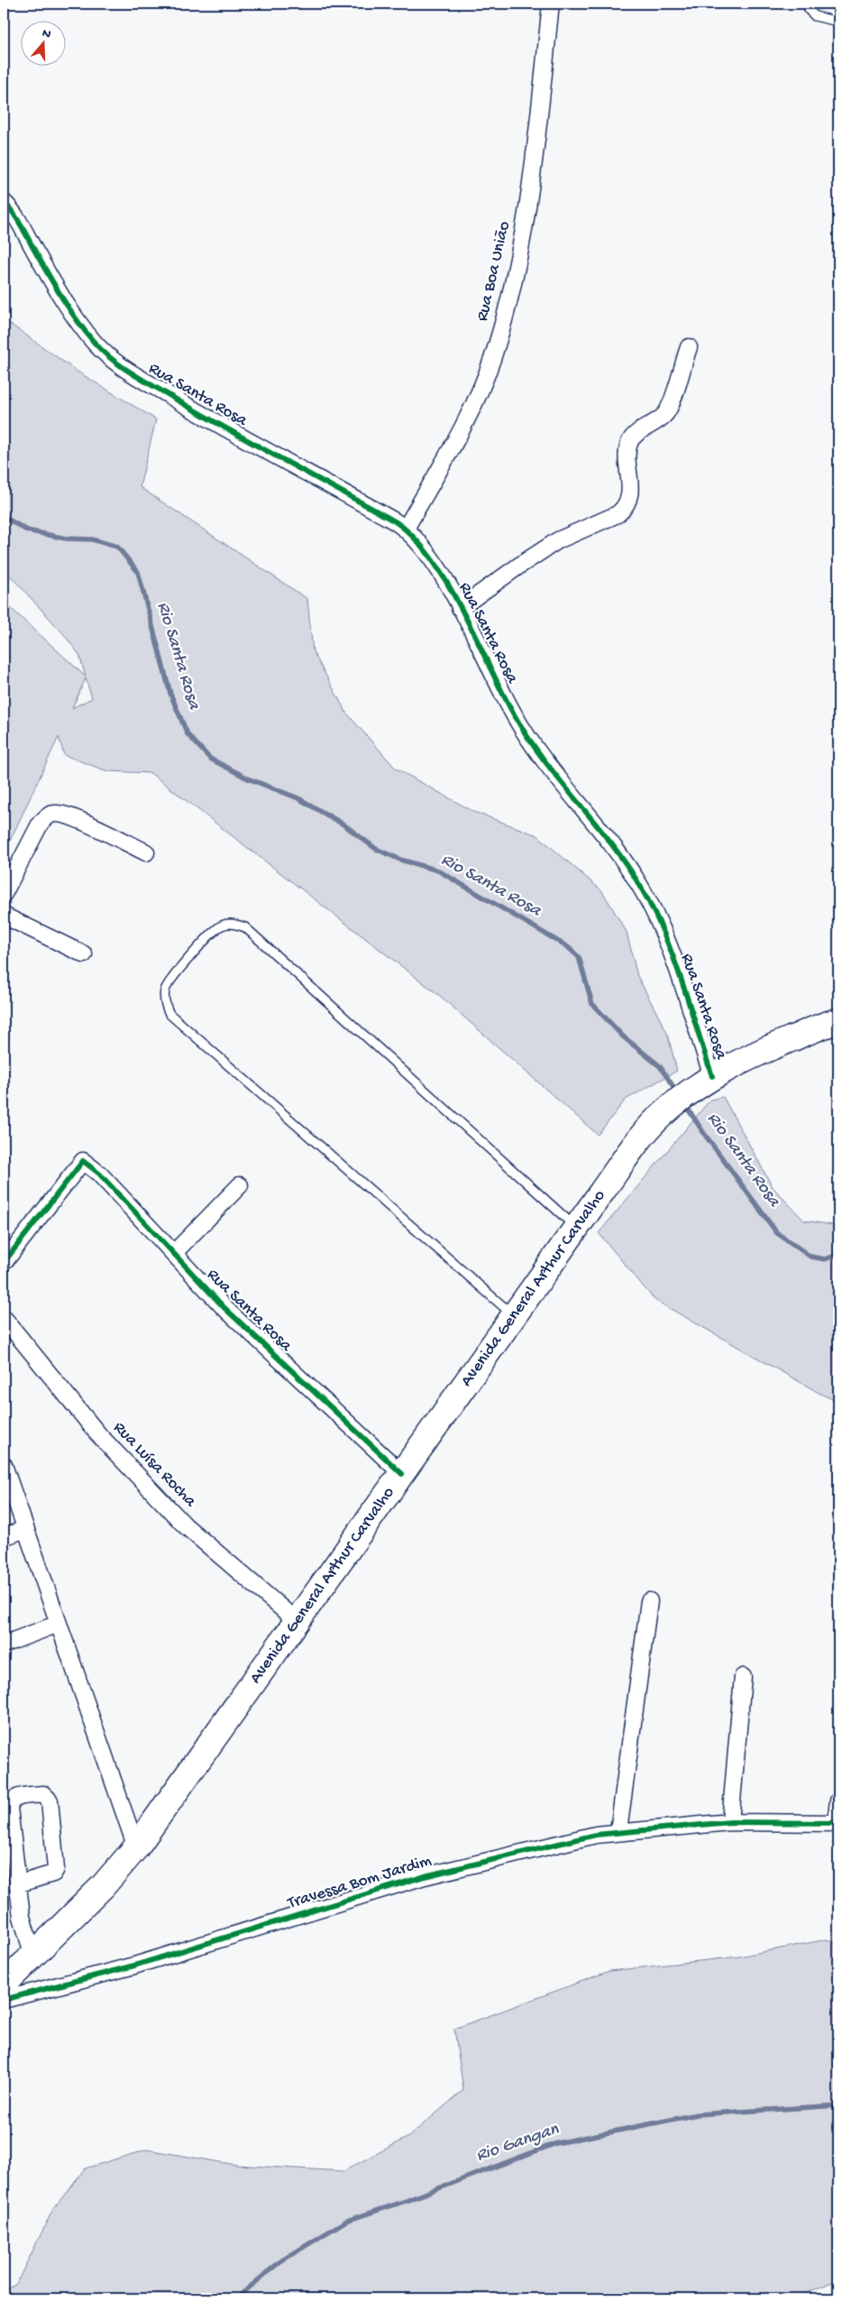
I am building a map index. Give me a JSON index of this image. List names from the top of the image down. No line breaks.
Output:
{"streets":{"main road":["Avenida General Arthur Carvalho"],"street":["Rua Boa União","Rua Santa Rosa","Rua Luísa Rocha","Travessa Bom Jardim"]},"crossings":[["Rua Boa União","Rua Santa Rosa"],["Rua Santa Rosa","Avenida General Arthur Carvalho"],["Avenida General Arthur Carvalho","Rua Luísa Rocha"]],"water":["Rio Santa Rosa","Rio Gangan"],"north":"top"}
